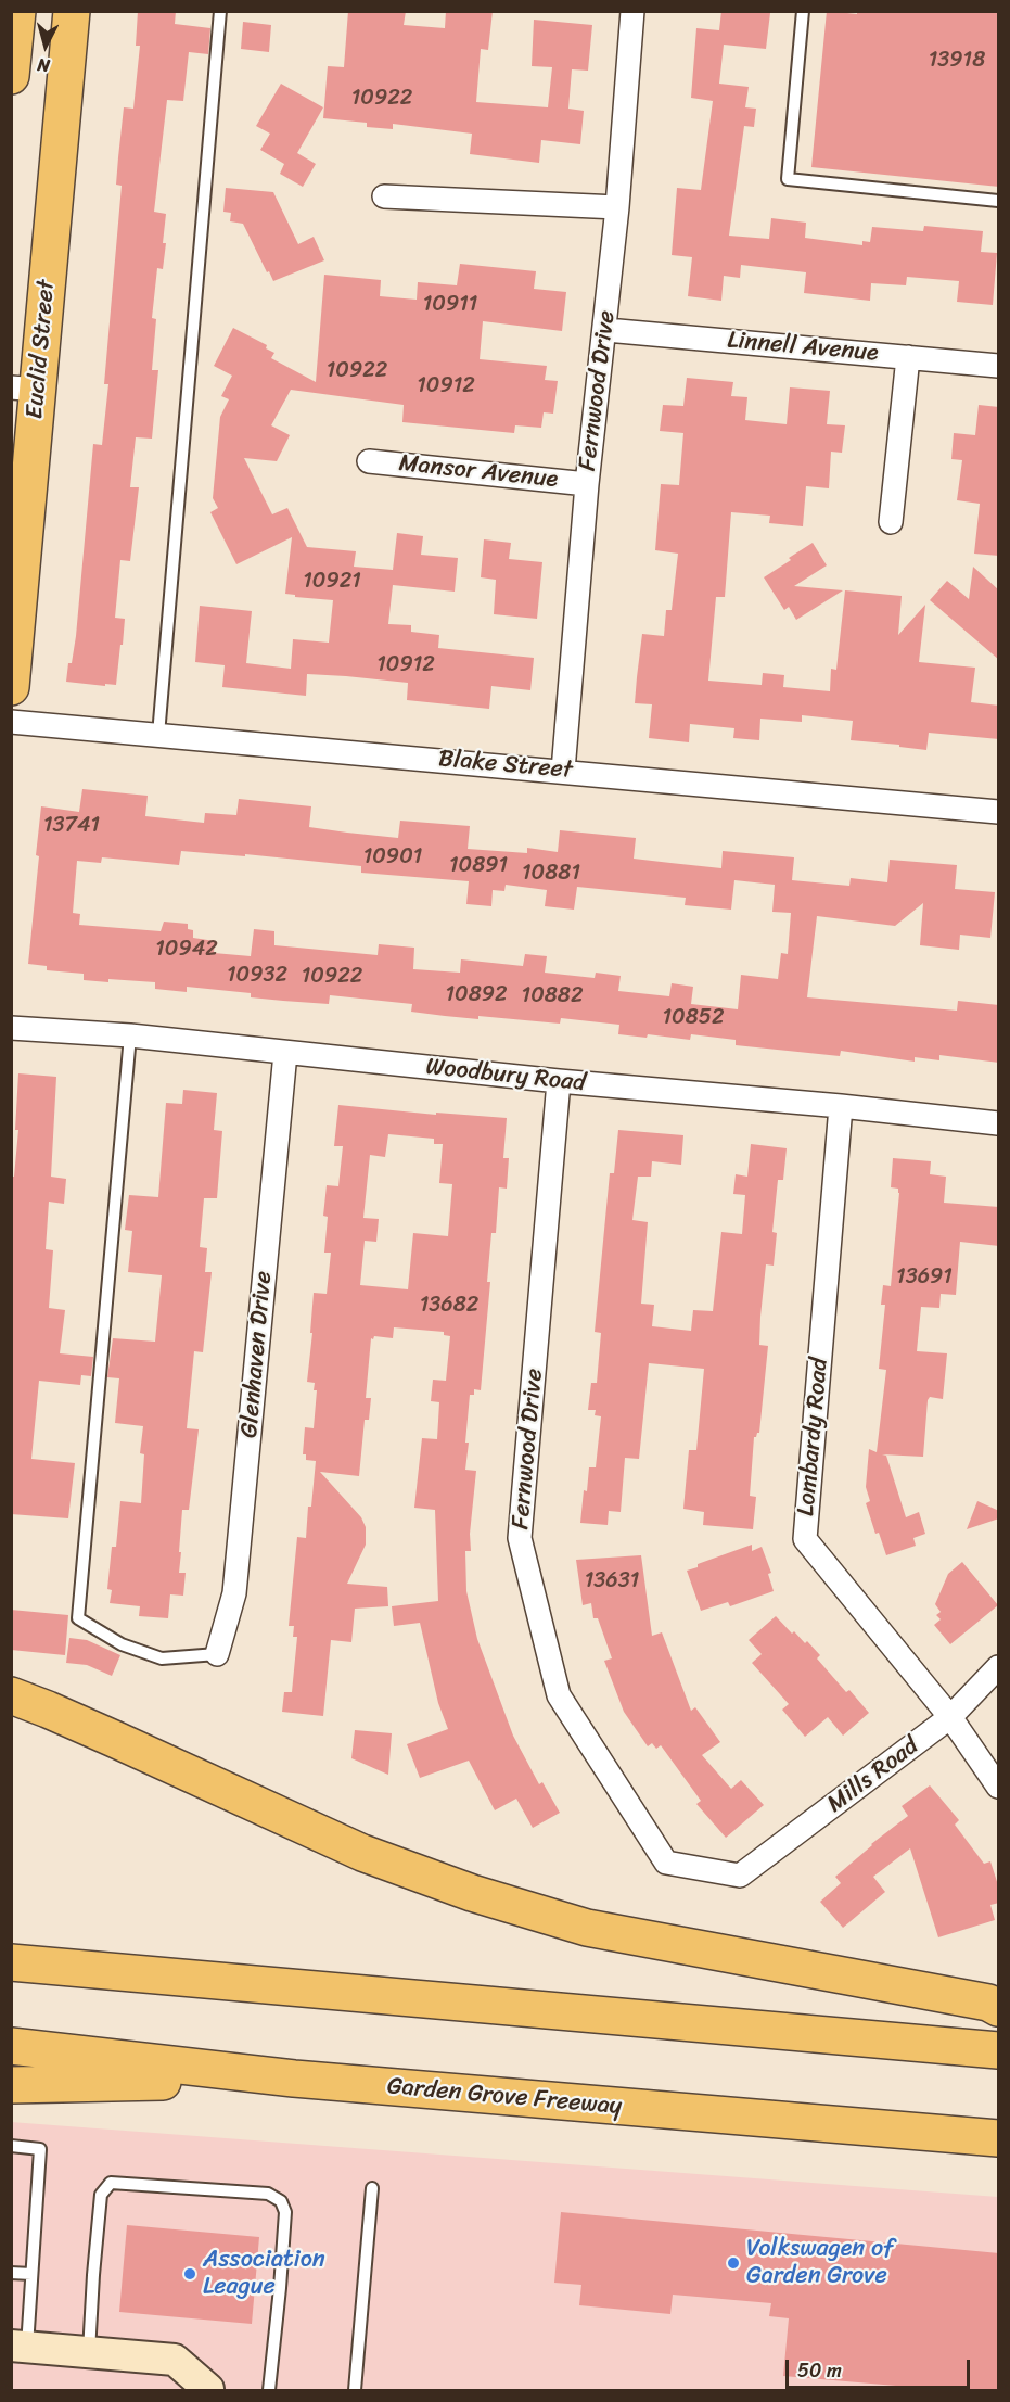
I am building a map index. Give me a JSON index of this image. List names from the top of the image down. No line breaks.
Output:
{"streets":{"main road":["Euclid Street","Garden Grove Freeway"],"street":["Linnell Avenue","Fernwood Drive","Mansor Avenue","Blake Street","Woodbury Road","Glenhaven Drive","Lombardy Road","Mills Road"]},"crossings":[["Linnell Avenue","Fernwood Drive"],["Fernwood Drive","Mansor Avenue"],["Fernwood Drive","Blake Street"],["Fernwood Drive","Woodbury Road"],["Fernwood Drive","Mills Road"],["Woodbury Road","Glenhaven Drive"],["Woodbury Road","Lombardy Road"],["Lombardy Road","Mills Road"]],"places":["Volkswagen of Garden Grove","Association League"],"house_numbers":["13918","10922","10911","10922","10912","10921","10912","13741","10901","10891","10881","10942","10932","10922","10892","10882","10852","13691","13682","13631"],"scale_bar":"50 m","north":"bottom"}
